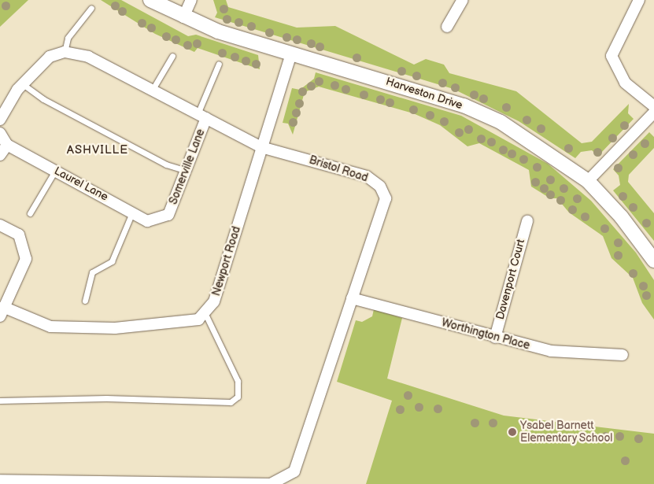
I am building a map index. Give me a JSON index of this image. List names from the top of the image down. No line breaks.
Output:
{"streets":{"street":["Harveston Drive","Somerville Lane","Bristol Road","Laurel Lane","Newport Road","Davenport Court","Worthington Place"]},"crossings":[["Harveston Drive","Newport Road"],["Somerville Lane","Bristol Road"],["Somerville Lane","Laurel Lane"],["Bristol Road","Newport Road"],["Bristol Road","Worthington Place"],["Davenport Court","Worthington Place"]],"districts":["ASHVILLE"],"places":["Ysabel Barnett Elementary School"]}
